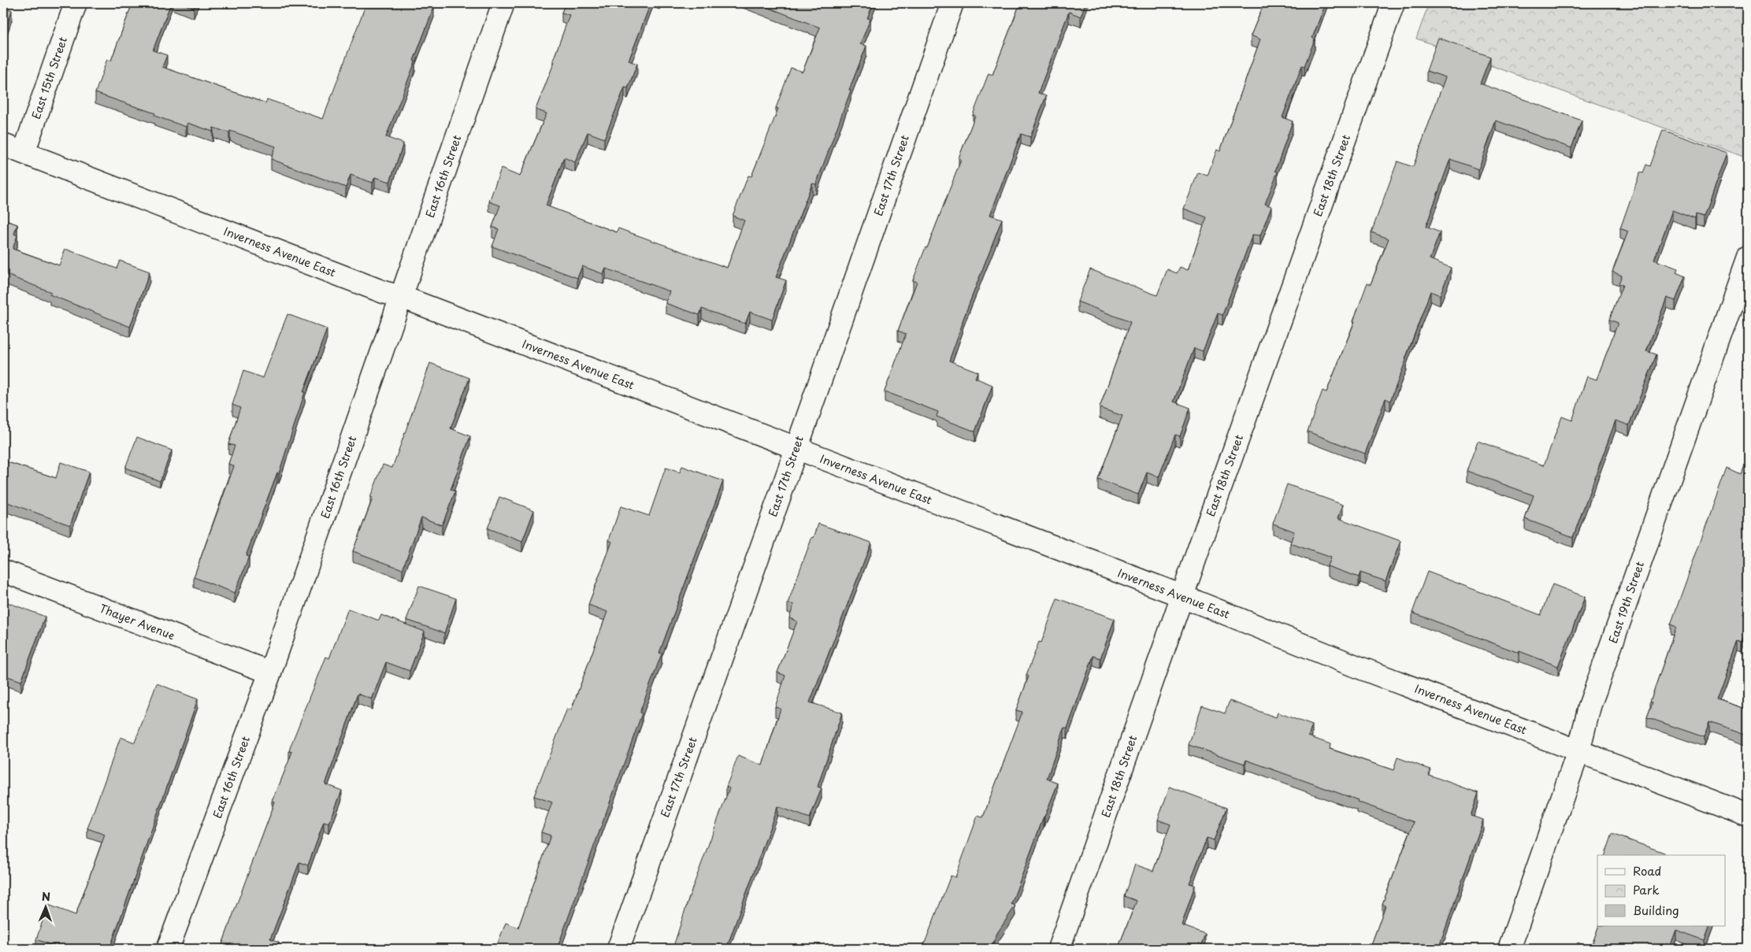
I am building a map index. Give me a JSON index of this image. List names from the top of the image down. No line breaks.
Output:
{"streets":{"street":["East 15th Street","East 17th Street","East 18th Street","East 16th Street","Inverness Avenue East","East 19th Street","Thayer Avenue"]},"crossings":[["East 15th Street","Inverness Avenue East"],["East 17th Street","Inverness Avenue East"],["East 18th Street","Inverness Avenue East"],["East 16th Street","Inverness Avenue East"],["East 16th Street","Thayer Avenue"],["Inverness Avenue East","East 19th Street"]],"legend":["Road","Park","Building"],"north":"top"}
